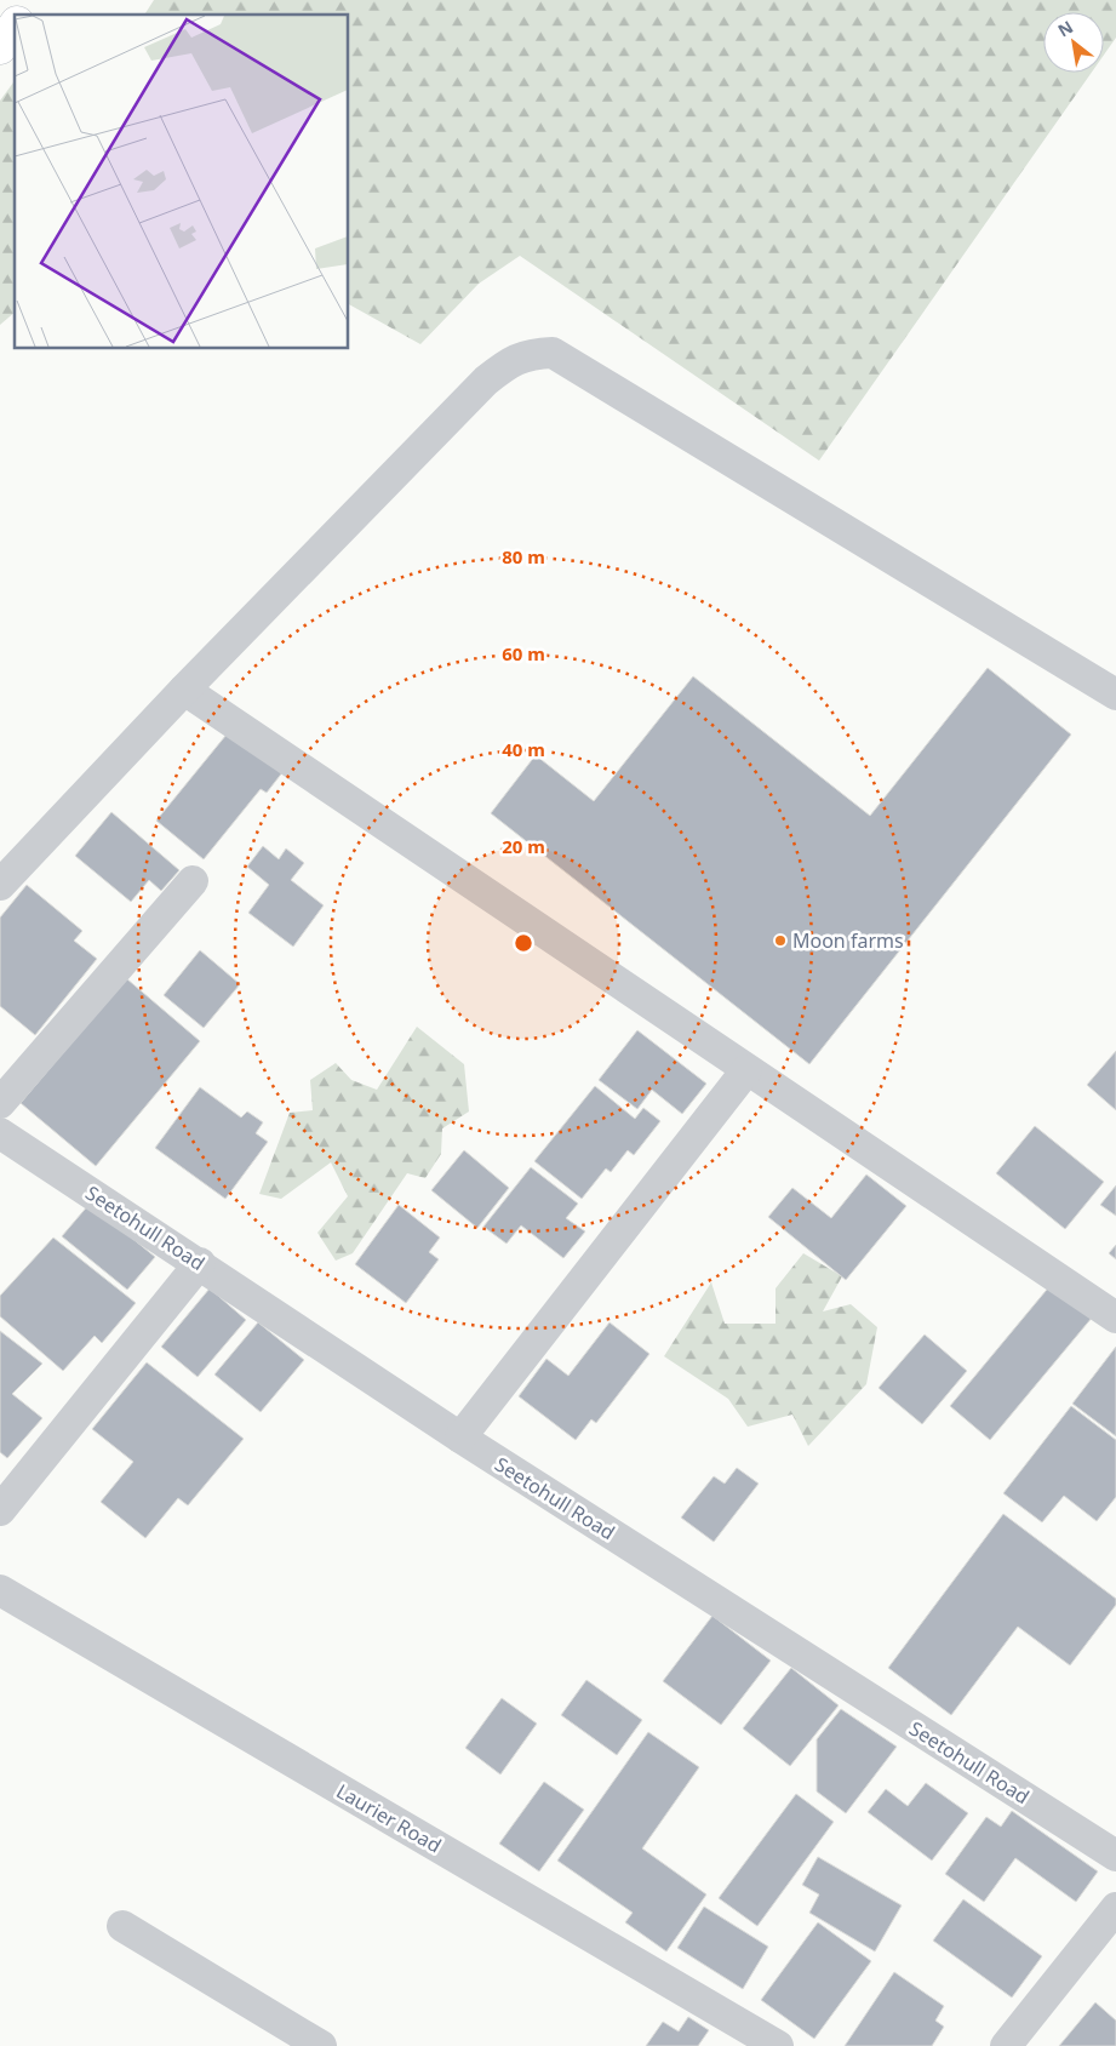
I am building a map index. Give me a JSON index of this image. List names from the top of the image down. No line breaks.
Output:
{"streets":{"street":["Seetohull Road","Laurier Road"]},"places":["Moon farms"],"north":"top left","rings":["80 m","60 m","40 m","20 m"]}
